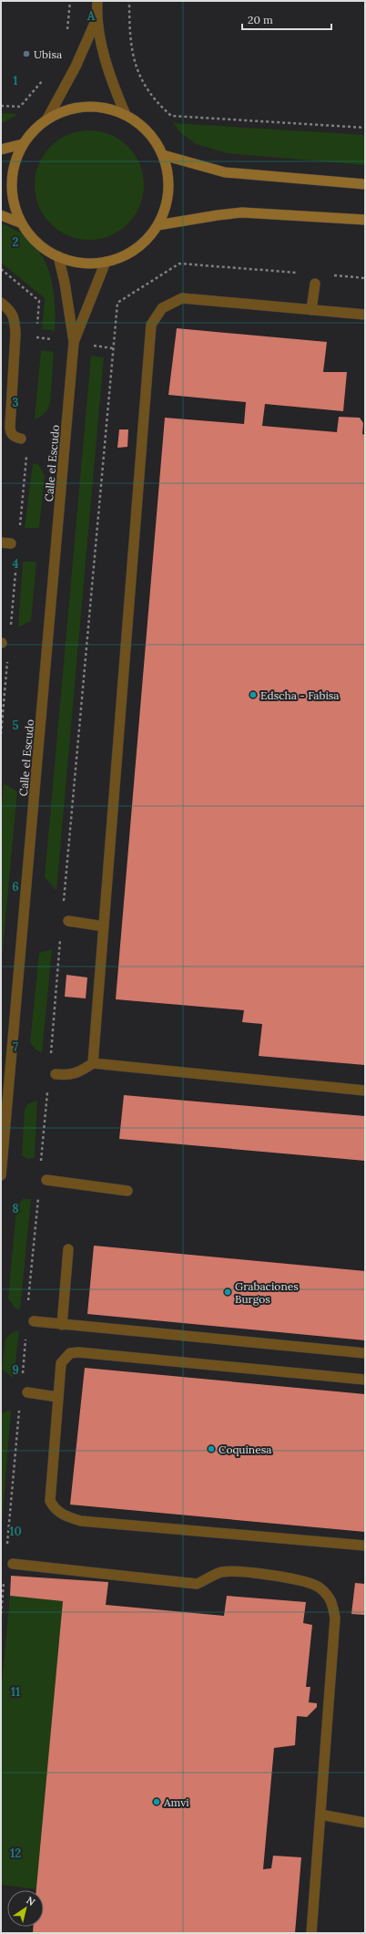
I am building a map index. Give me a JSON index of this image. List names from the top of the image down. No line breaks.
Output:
{"streets":{"street":["Calle el Escudo"]},"places":["Ubisa","Edscha - Fabisa","Grabaciones Burgos","Coquinesa","Amvi"],"scale_bar":"20 m","north":"top right","grid":{"columns":["A"],"rows":["1","2","3","4","5","6","7","8","9","10","11","12"]}}
